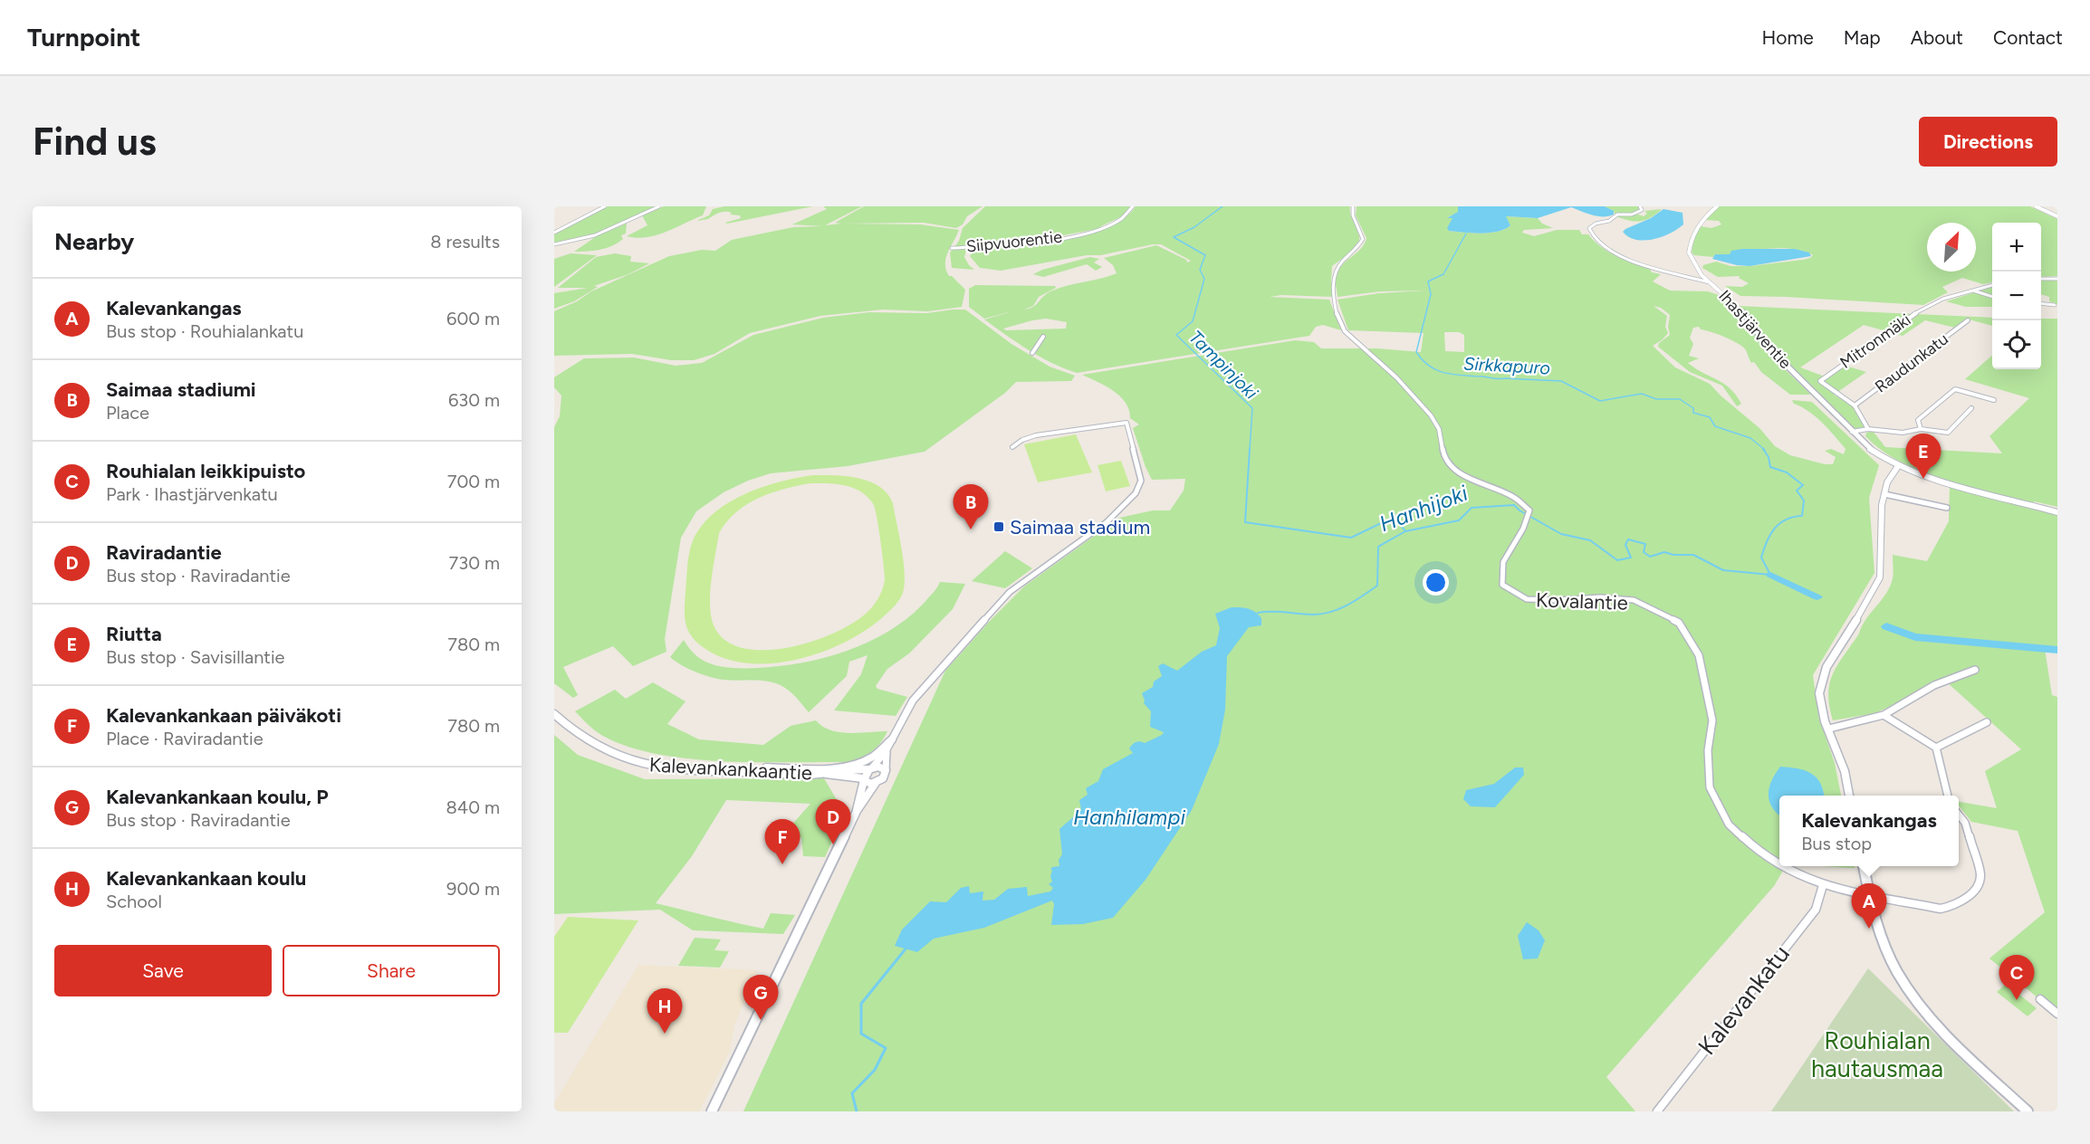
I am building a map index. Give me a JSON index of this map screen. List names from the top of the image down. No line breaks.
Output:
{"streets":{"street":["Siipvuorentie","Ihastjärventie","Mitronmäki","Raudunkatu","Kovalantie","Kalevankankaantie","Kalevankatu"]},"crossings":[["Mitronmäki","Raudunkatu"],["Kovalantie","Kalevankatu"]],"water":["Tampinjoki","Sirkkapuro","Hanhijoki","Hanhilampi"],"parks":["Rouhialan hautausmaa"],"places":{"transit":["Saimaa stadium"]},"north":"top right","page":{"header":"Turnpoint","nav":["Home","Map","About","Contact"],"buttons":["Directions",["Save","Share"]],"title":"Find us","heading":["Nearby","8 results"],"map_buttons":["+","−"],"list":[{"mark":"A","name":"Kalevankangas","note":"Bus stop · Rouhialankatu","value":"600 m"},{"mark":"B","name":"Saimaa stadiumi","note":"Place","value":"630 m"},{"mark":"C","name":"Rouhialan leikkipuisto","note":"Park · Ihastjärvenkatu","value":"700 m"},{"mark":"D","name":"Raviradantie","note":"Bus stop · Raviradantie","value":"730 m"},{"mark":"E","name":"Riutta","note":"Bus stop · Savisillantie","value":"780 m"},{"mark":"F","name":"Kalevankankaan päiväkoti","note":"Place · Raviradantie","value":"780 m"},{"mark":"G","name":"Kalevankankaan koulu, P","note":"Bus stop · Raviradantie","value":"840 m"},{"mark":"H","name":"Kalevankankaan koulu","note":"School","value":"900 m"}],"pins":["E","B","D","F","A","C","G","H"],"popup":["Kalevankangas","Bus stop"]}}
